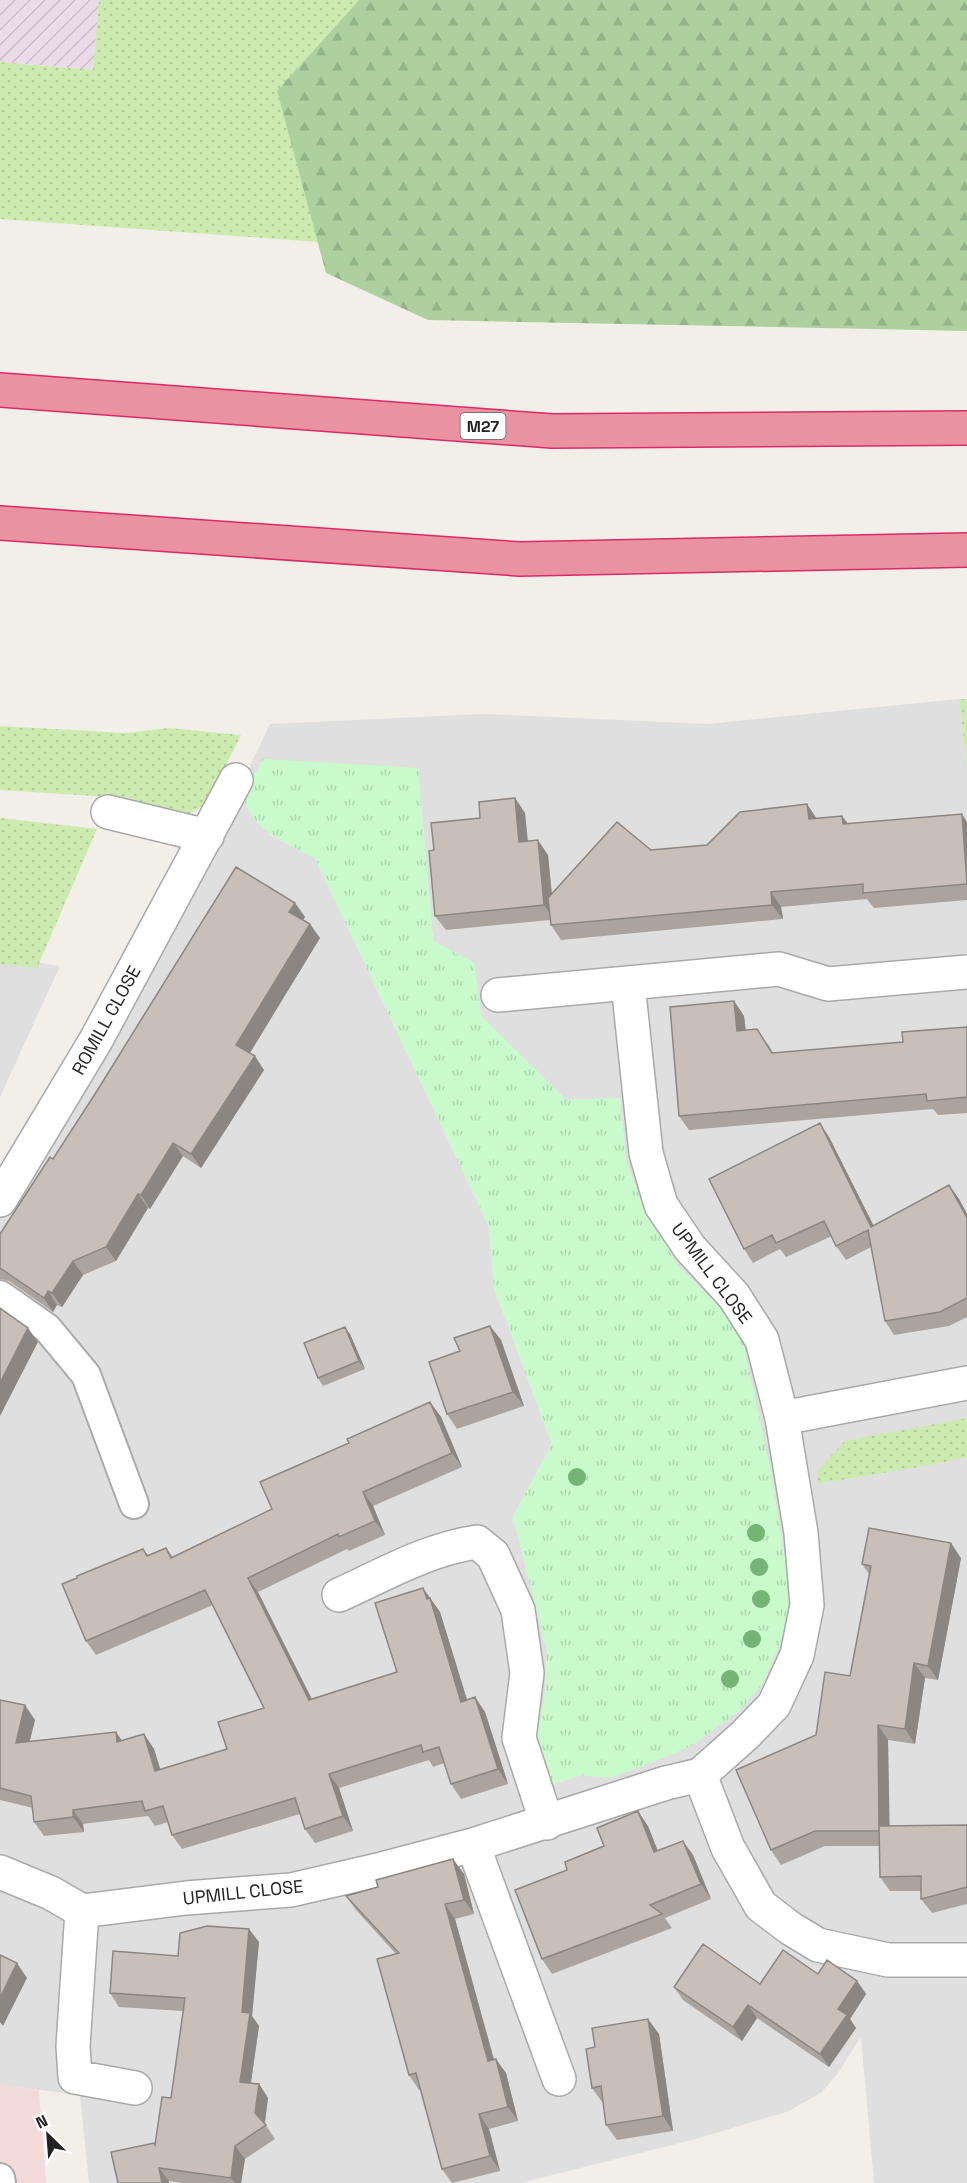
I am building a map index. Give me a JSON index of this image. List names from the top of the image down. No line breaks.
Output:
{"streets":{"highway":["M27"],"street":["ROMILL CLOSE","UPMILL CLOSE"]},"north":"top left"}
